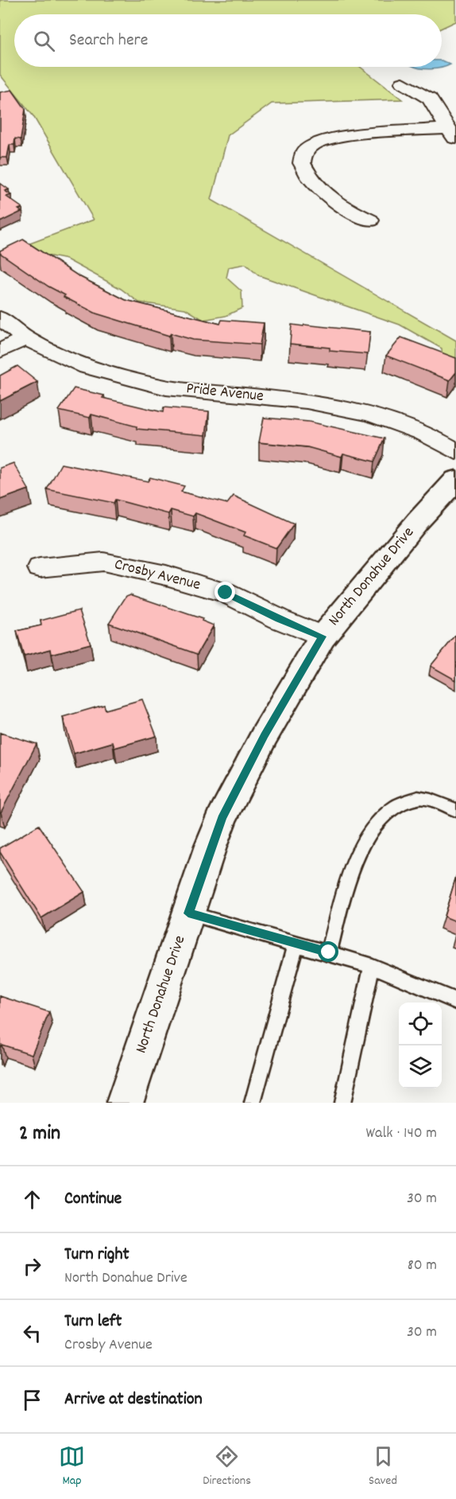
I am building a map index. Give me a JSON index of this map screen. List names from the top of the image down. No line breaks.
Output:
{"streets":{"street":["Pride Avenue","Crosby Avenue","North Donahue Drive"]},"crossings":[["Crosby Avenue","North Donahue Drive"]],"page":{"search":"Search here","heading":["2 min","Walk · 140 m"],"list":[["Continue","30 m"],["Turn right","North Donahue Drive","80 m"],["Turn left","Crosby Avenue","30 m"],"Arrive at destination"],"nav":["Map","Directions","Saved"]}}
